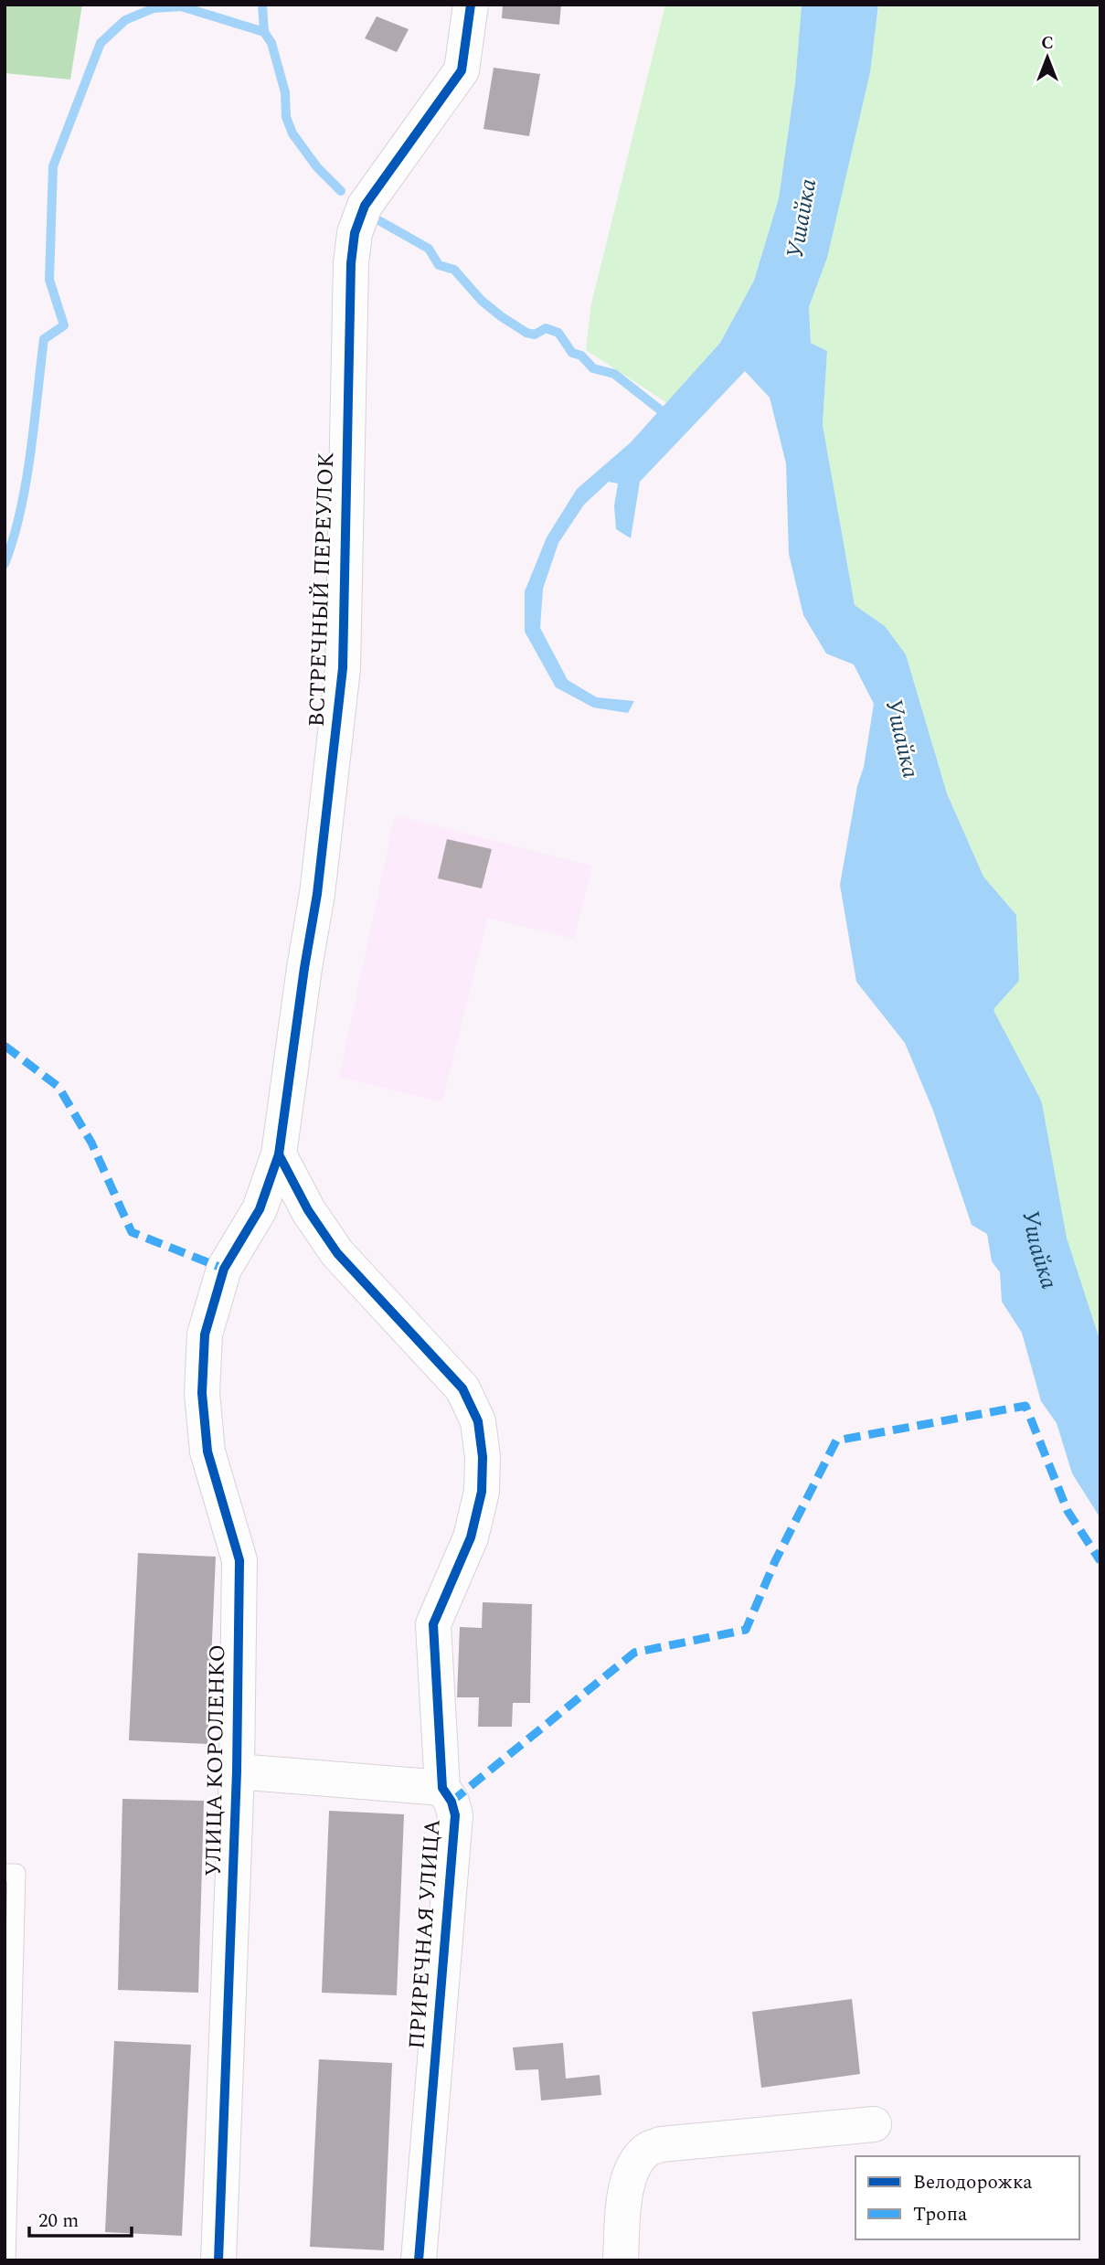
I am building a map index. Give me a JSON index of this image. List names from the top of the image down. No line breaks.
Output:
{"streets":{"street":["ВСТРЕЧНЫЙ ПЕРЕУЛОК","УЛИЦА КОРОЛЕНКО","ПРИРЕЧНАЯ УЛИЦА"]},"crossings":[["ВСТРЕЧНЫЙ ПЕРЕУЛОК","УЛИЦА КОРОЛЕНКО"],["ВСТРЕЧНЫЙ ПЕРЕУЛОК","ПРИРЕЧНАЯ УЛИЦА"]],"water":["Ушайка"],"legend":["Велодорожка","Тропа"],"scale_bar":"20 m","north":"top"}
